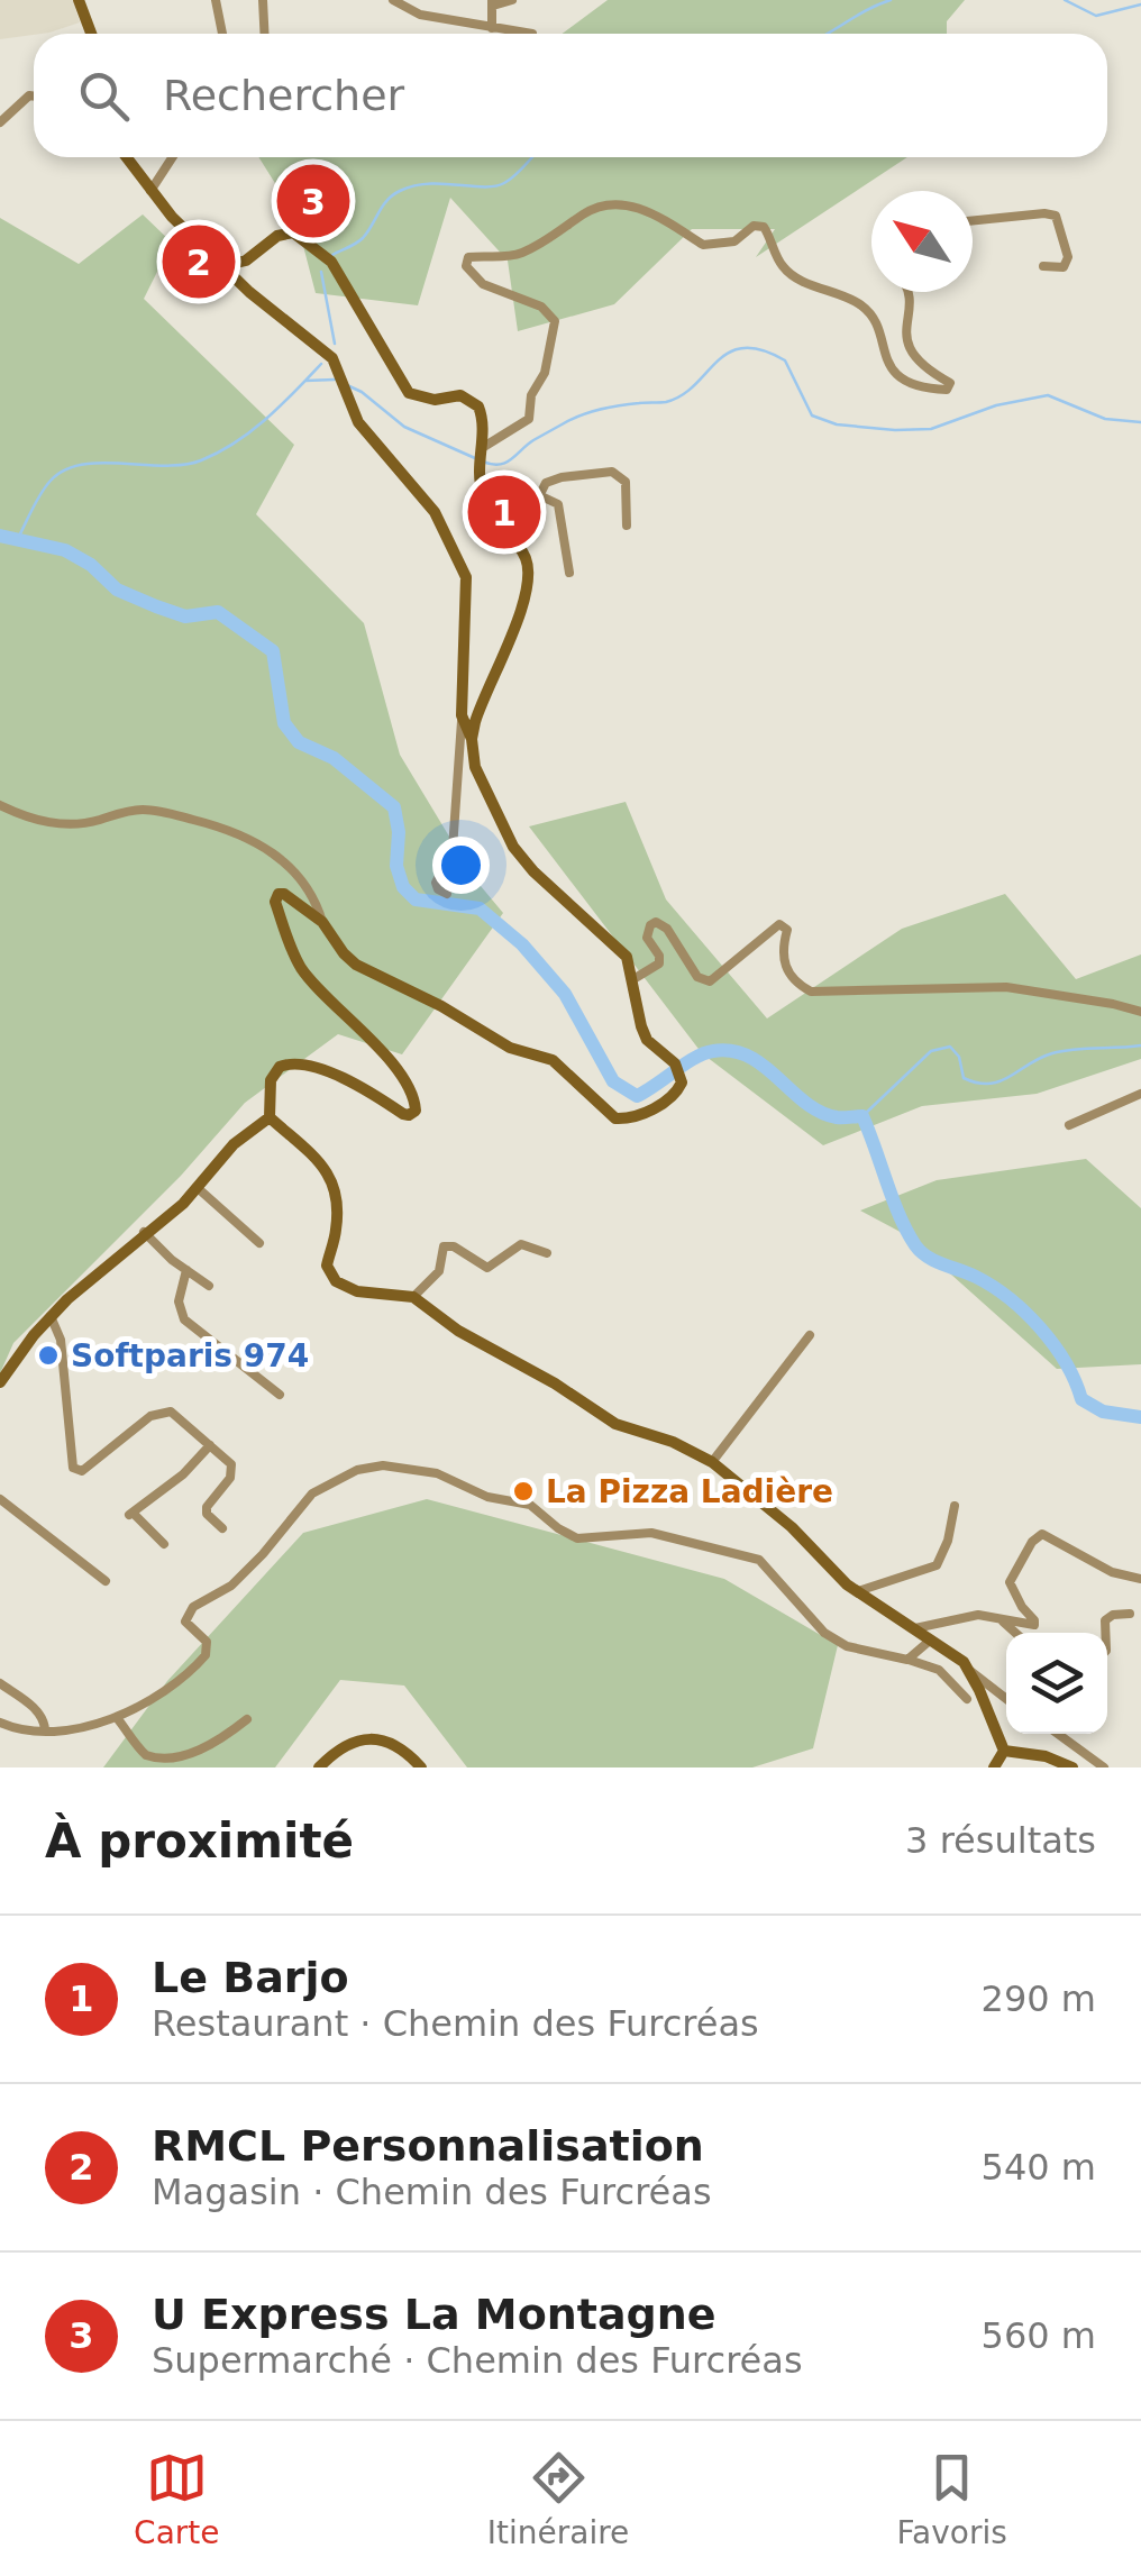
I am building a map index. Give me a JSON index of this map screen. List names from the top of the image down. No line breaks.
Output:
{"places":["Softparis 974","La Pizza Ladière"],"north":"top left","page":{"search":"Rechercher","pins":["3","2","1"],"heading":["À proximité","3 résultats"],"list":[{"mark":"1","name":"Le Barjo","note":"Restaurant · Chemin des Furcréas","value":"290 m"},{"mark":"2","name":"RMCL Personnalisation","note":"Magasin · Chemin des Furcréas","value":"540 m"},{"mark":"3","name":"U Express La Montagne","note":"Supermarché · Chemin des Furcréas","value":"560 m"}],"nav":["Carte","Itinéraire","Favoris"]}}
